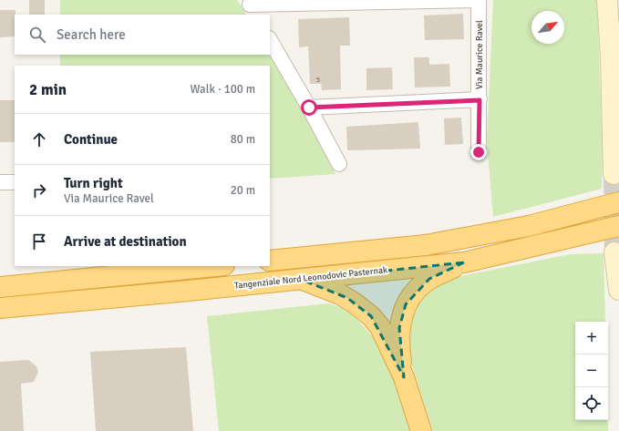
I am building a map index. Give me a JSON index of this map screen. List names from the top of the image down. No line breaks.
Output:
{"streets":{"highway":["Tangenziale Nord Leonodovic Pasternak"],"street":["Via Maurice Ravel"]},"house_numbers":["5"],"north":"top right","page":{"search":"Search here","heading":["2 min","Walk · 100 m"],"list":[["Continue","80 m"],["Turn right","Via Maurice Ravel","20 m"],"Arrive at destination"],"map_buttons":["+","−"]}}
